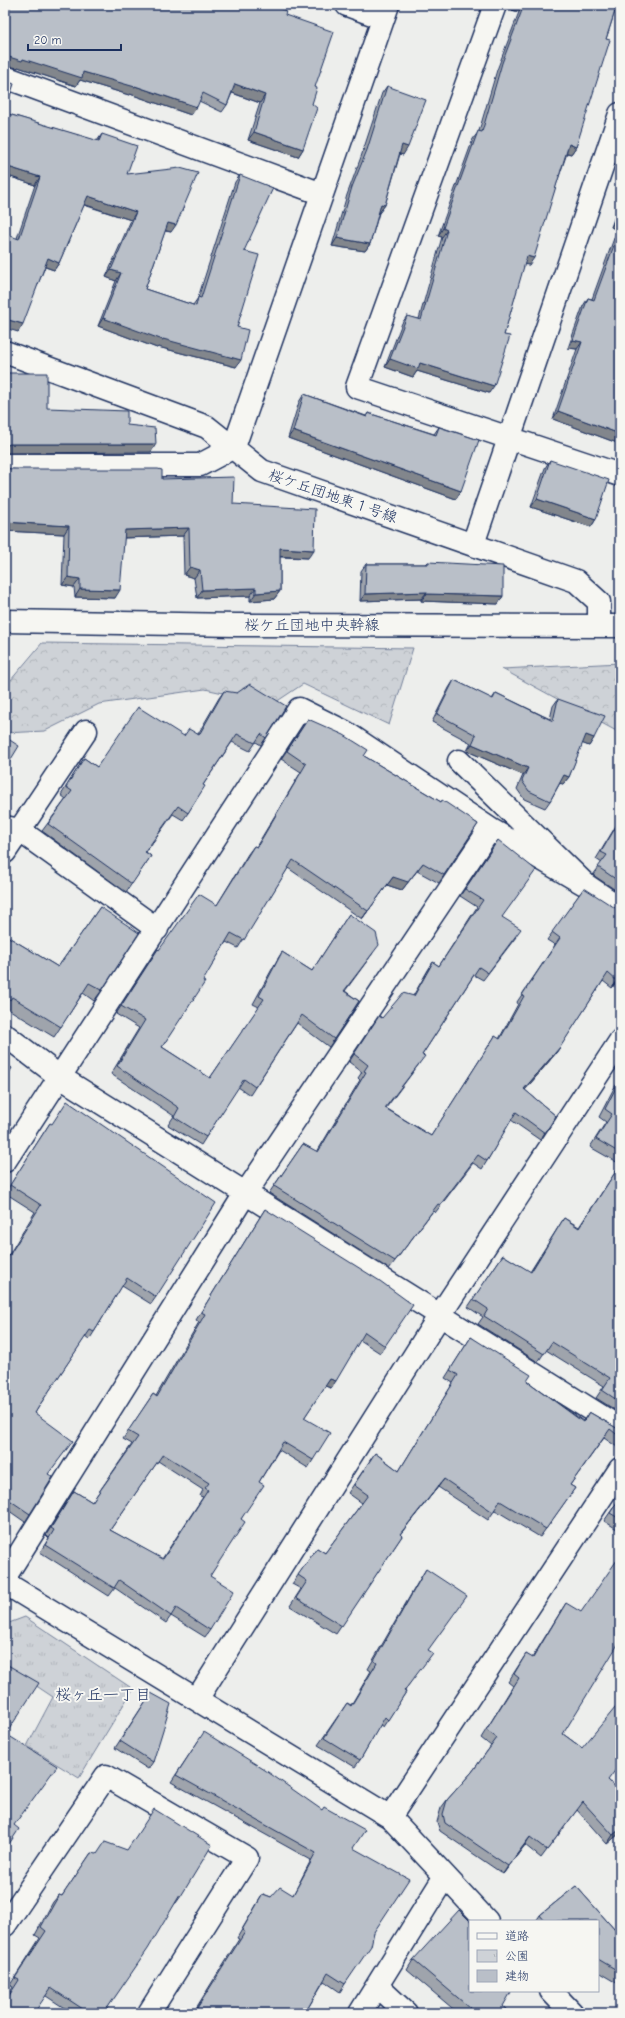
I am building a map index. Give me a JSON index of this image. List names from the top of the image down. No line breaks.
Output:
{"streets":{"street":["桜ケ丘団地東１号線","桜ケ丘団地中央幹線"]},"crossings":[["桜ケ丘団地東１号線","桜ケ丘団地中央幹線"]],"districts":["桜ヶ丘一丁目"],"legend":["道路","公園","建物"],"scale_bar":"20 m"}
